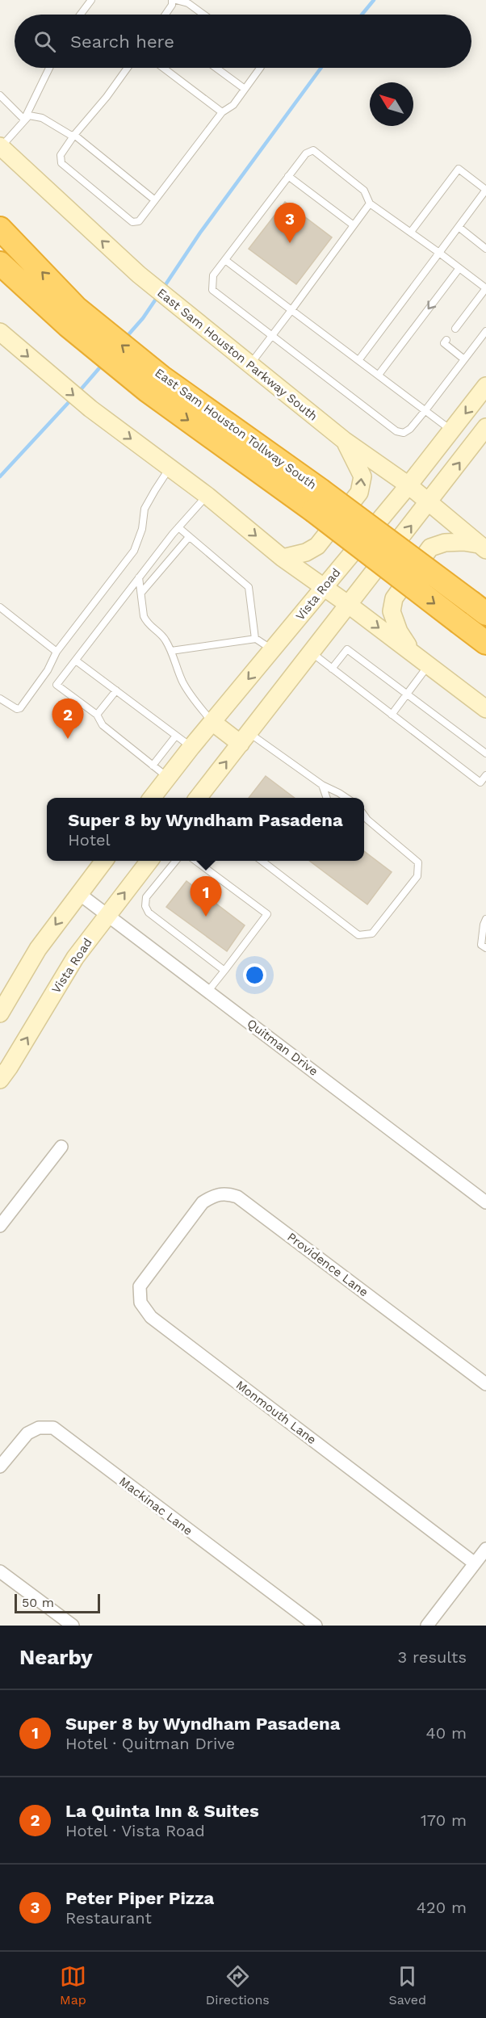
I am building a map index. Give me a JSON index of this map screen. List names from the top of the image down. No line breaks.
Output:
{"streets":{"highway":["East Sam Houston Tollway South"],"main road":["East Sam Houston Parkway South","Vista Road"],"street":["Quitman Drive","Providence Lane","Monmouth Lane","Mackinac Lane"]},"crossings":[["East Sam Houston Parkway South","Vista Road"],["Vista Road","Quitman Drive"],["Providence Lane","Monmouth Lane"]],"scale_bar":"50 m","north":"top left","page":{"search":"Search here","pins":["3","2","1"],"popup":["Super 8 by Wyndham Pasadena","Hotel"],"scale":"50 m","heading":["Nearby","3 results"],"list":[{"mark":"1","name":"Super 8 by Wyndham Pasadena","note":"Hotel · Quitman Drive","value":"40 m"},{"mark":"2","name":"La Quinta Inn & Suites","note":"Hotel · Vista Road","value":"170 m"},{"mark":"3","name":"Peter Piper Pizza","note":"Restaurant","value":"420 m"}],"nav":["Map","Directions","Saved"]}}
